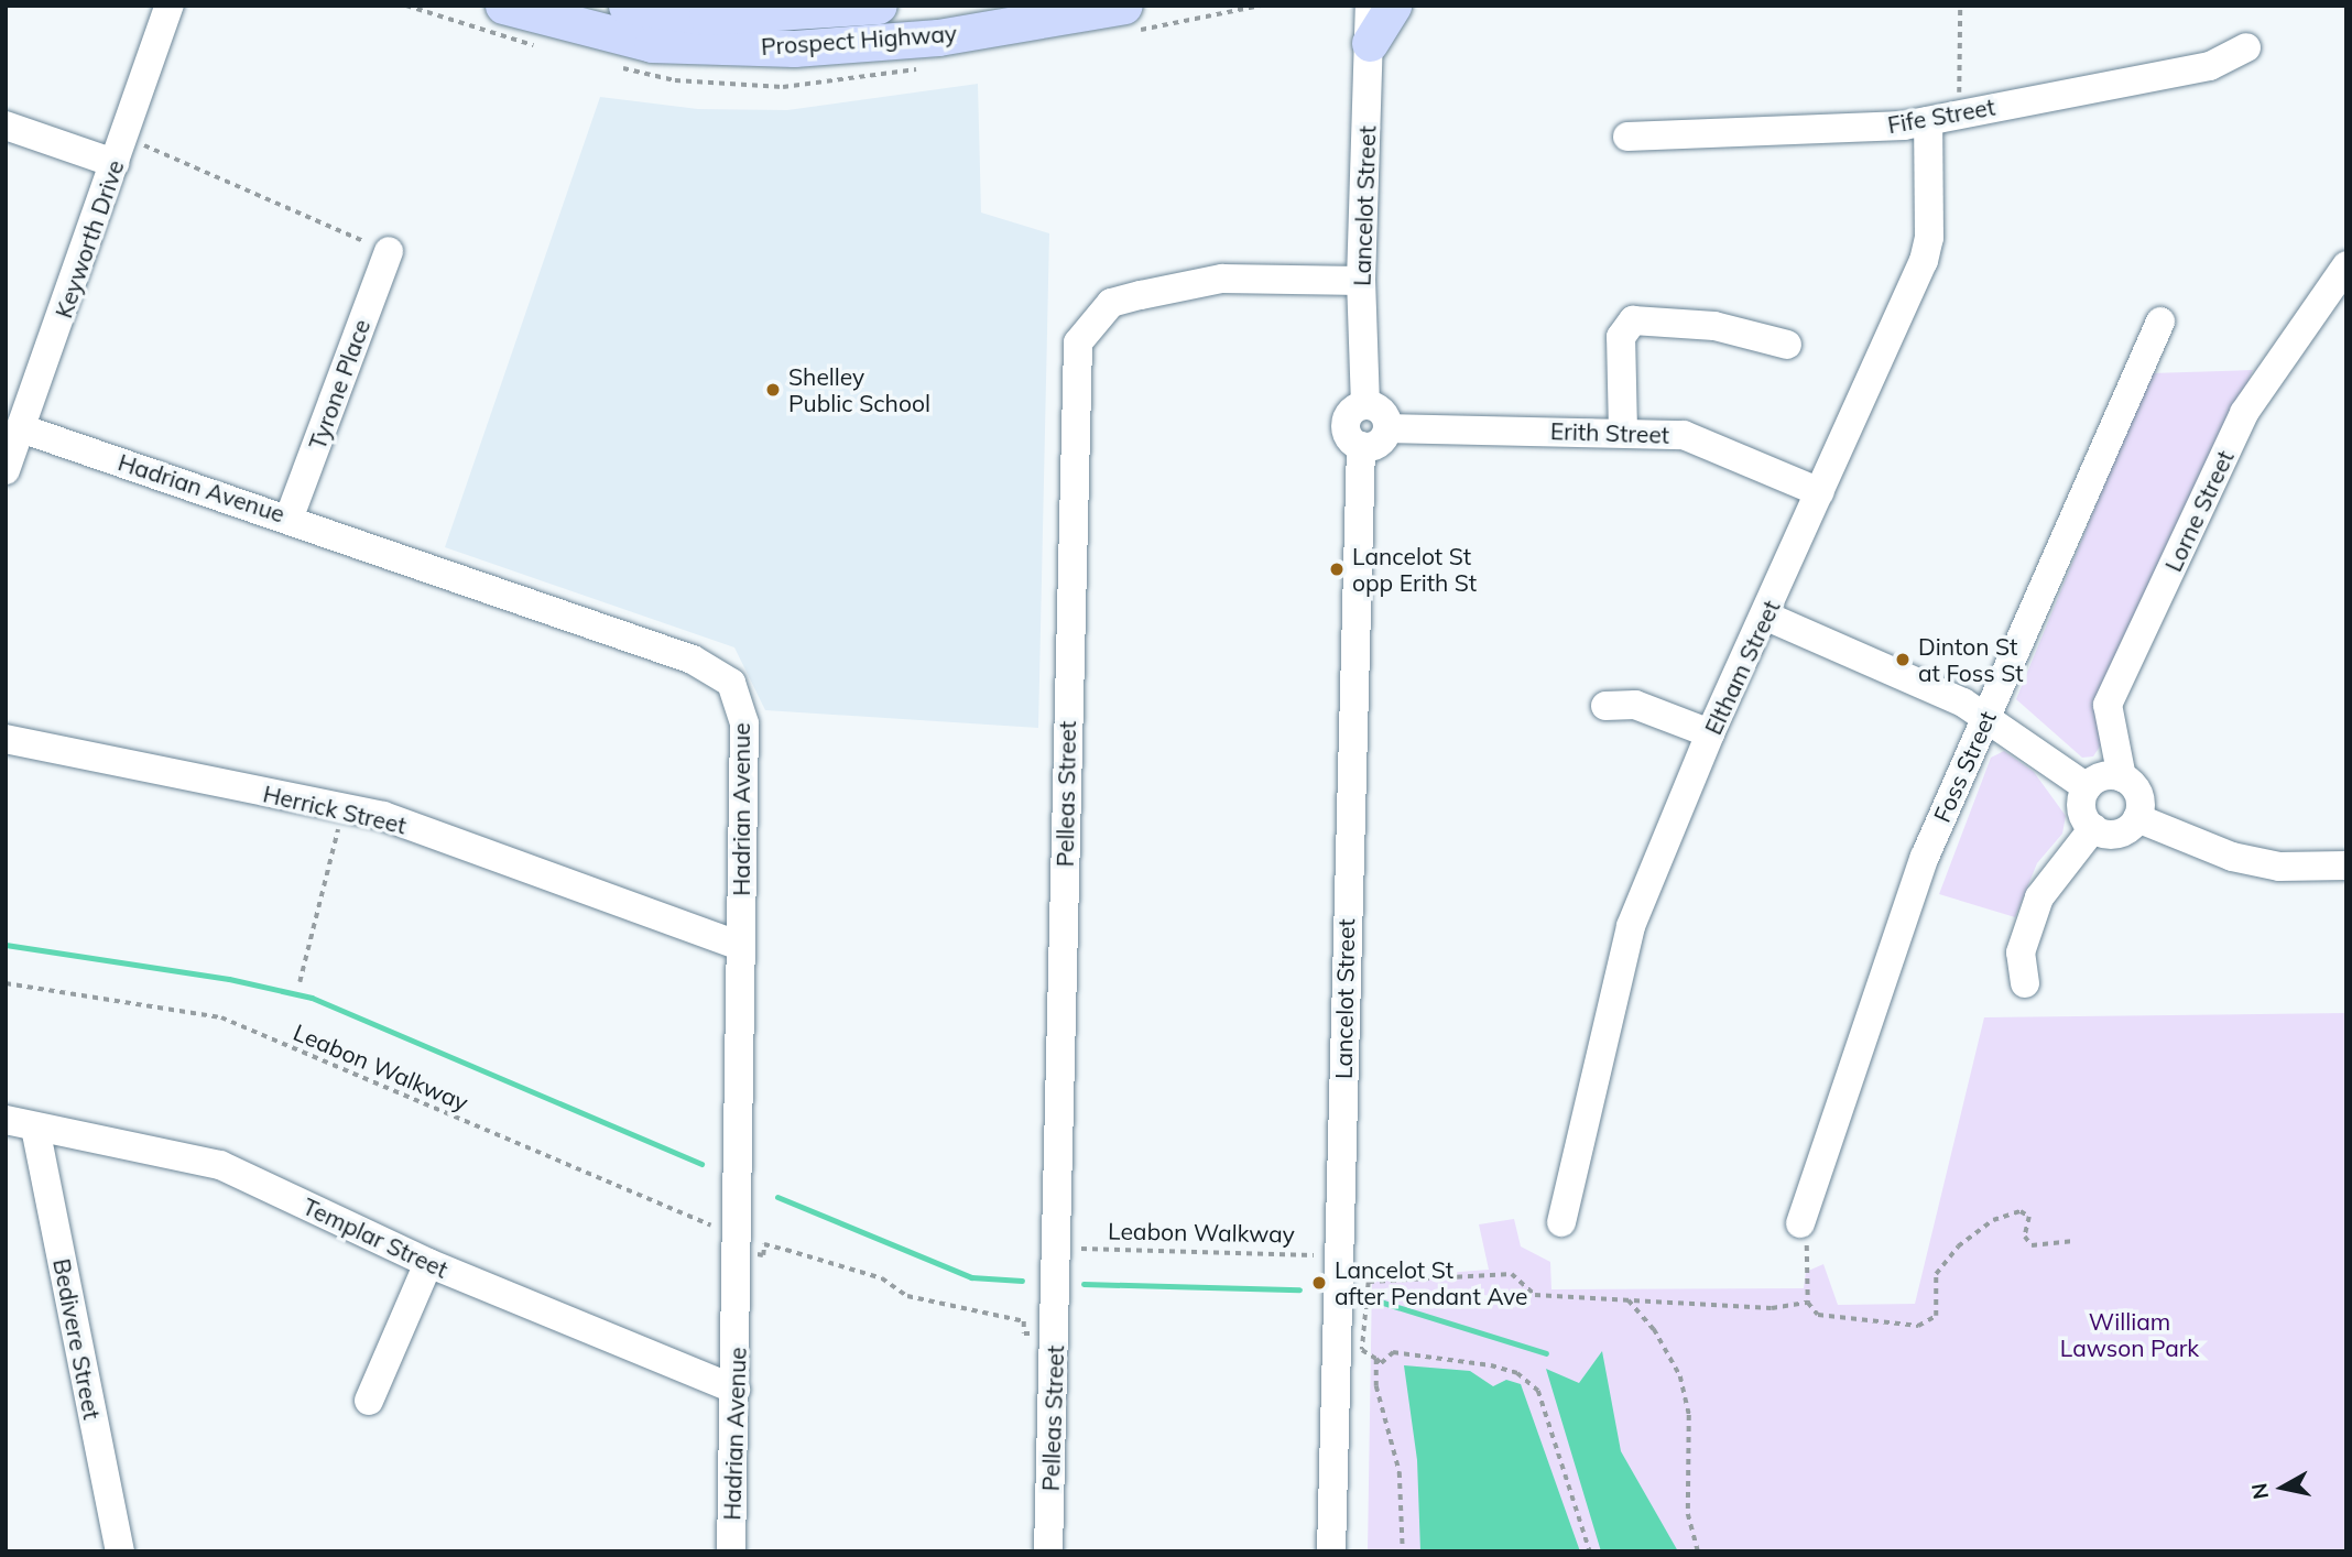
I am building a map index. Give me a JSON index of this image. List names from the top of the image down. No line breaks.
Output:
{"streets":{"main road":["Prospect Highway"],"street":["Fife Street","Lancelot Street","Keyworth Drive","Tyrone Place","Erith Street","Hadrian Avenue","Lorne Street","Eltham Street","Foss Street","Pelleas Street","Herrick Street","Templar Street","Bedivere Street"],"path":["Leabon Walkway"]},"crossings":[["Fife Street","Eltham Street"],["Lancelot Street","Erith Street"],["Lancelot Street","Pelleas Street"],["Keyworth Drive","Hadrian Avenue"],["Tyrone Place","Hadrian Avenue"],["Erith Street","Eltham Street"],["Hadrian Avenue","Herrick Street"],["Hadrian Avenue","Templar Street"],["Templar Street","Bedivere Street"]],"parks":["William Lawson Park"],"places":["Shelley Public School","Lancelot St opp Erith St","Dinton St at Foss St","Lancelot St after Pendant Ave"],"north":"left"}
